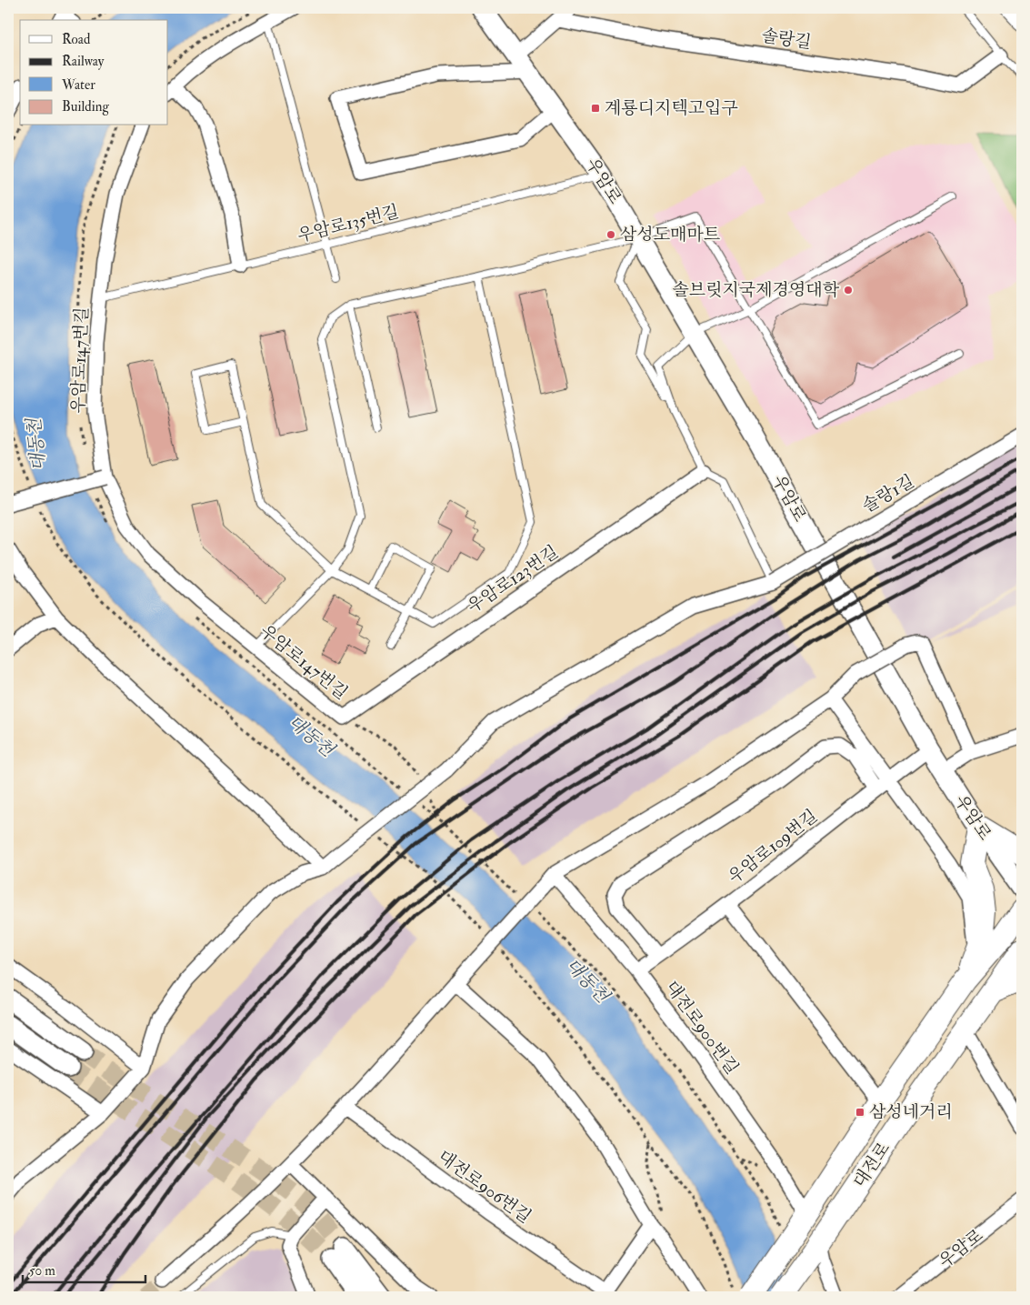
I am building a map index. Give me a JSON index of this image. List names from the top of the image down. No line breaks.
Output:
{"streets":{"main road":["우암로","대전로"],"street":["솔랑길","우암로147번길","솔랑1길","우암로123번길","우암로109번길","대전로900번길","대전로906번길"],"lane":["우암로135번길"]},"crossings":[["우암로","우암로135번길"],["우암로","우암로109번길"],["우암로135번길","우암로147번길"],["우암로147번길","우암로123번길"],["우암로109번길","대전로900번길"],["대전로900번길","대전로"]],"water":["대동천"],"places":{"transit":["계룡디지텍고입구","삼성네거리"],"other":["삼성도매마트","솔브릿지국제경영대학"]},"legend":["Road","Railway","Water","Building"],"scale_bar":"50 m"}
